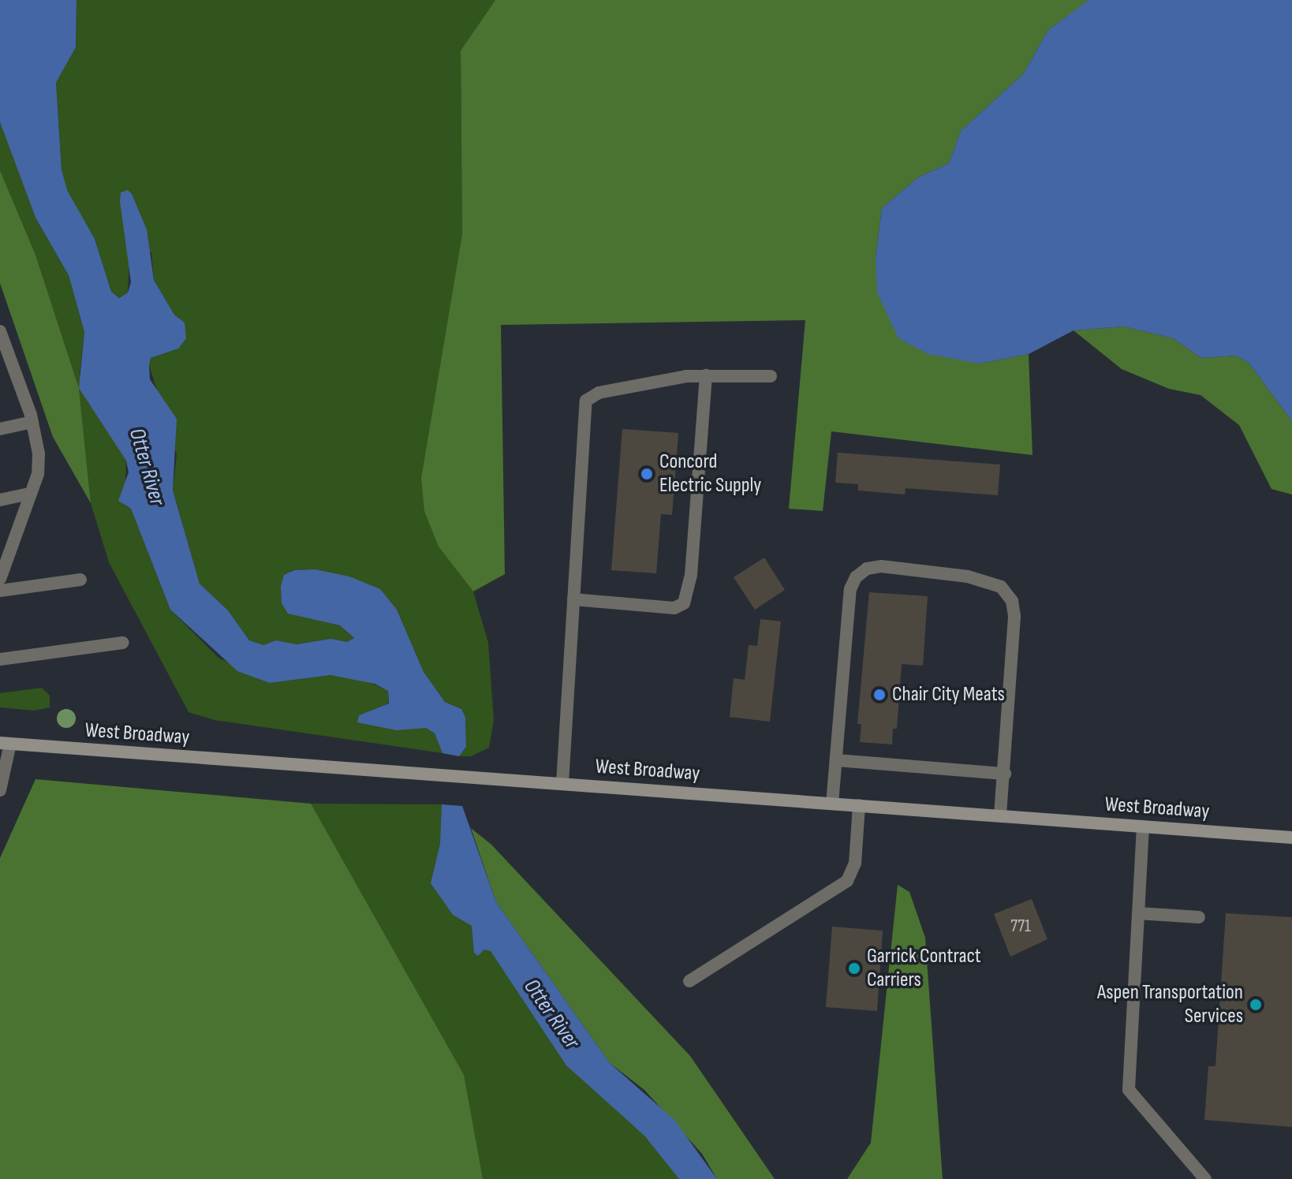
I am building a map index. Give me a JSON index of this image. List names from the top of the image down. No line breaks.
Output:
{"streets":{"main road":["West Broadway"]},"water":["Otter River"],"places":["Concord Electric Supply","Chair City Meats","Garrick Contract Carriers","Aspen Transportation Services"],"house_numbers":["771"]}
